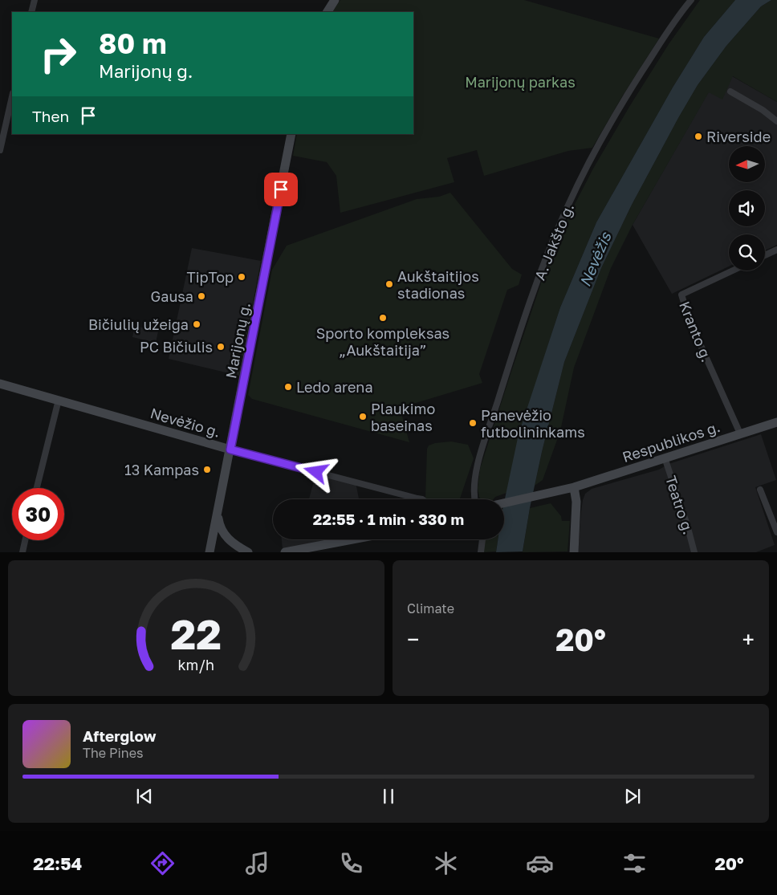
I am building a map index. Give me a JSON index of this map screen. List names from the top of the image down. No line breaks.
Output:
{"streets":{"main road":["Marijonų g.","Nevėžio g.","Respublikos g."],"street":["A. Jakšto g.","Kranto g.","Teatro g."]},"crossings":[["Kranto g.","Respublikos g."],["Marijonų g.","Nevėžio g."],["Respublikos g.","Teatro g."]],"water":["Nevėžis"],"parks":["Marijonų parkas"],"places":["Riverside","TipTop","Aukštaitijos stadionas","Gausa","Sporto kompleksas „Aukštaitija”","Bičiulių užeiga","PC Bičiulis","Ledo arena","Plaukimo baseinas","Panevėžio futbolininkams","13 Kampas"],"north":"left","page":{"turn":["80 m","Marijonų g."],"then":"Then","limit":"30","trip":"22:55 · 1 min · 330 m","tile":"Climate","heat":["−","20°","+"],"song":["Afterglow","The Pines"],"tabs":["22:54","20°"],"gauge":["22","km/h"]}}
